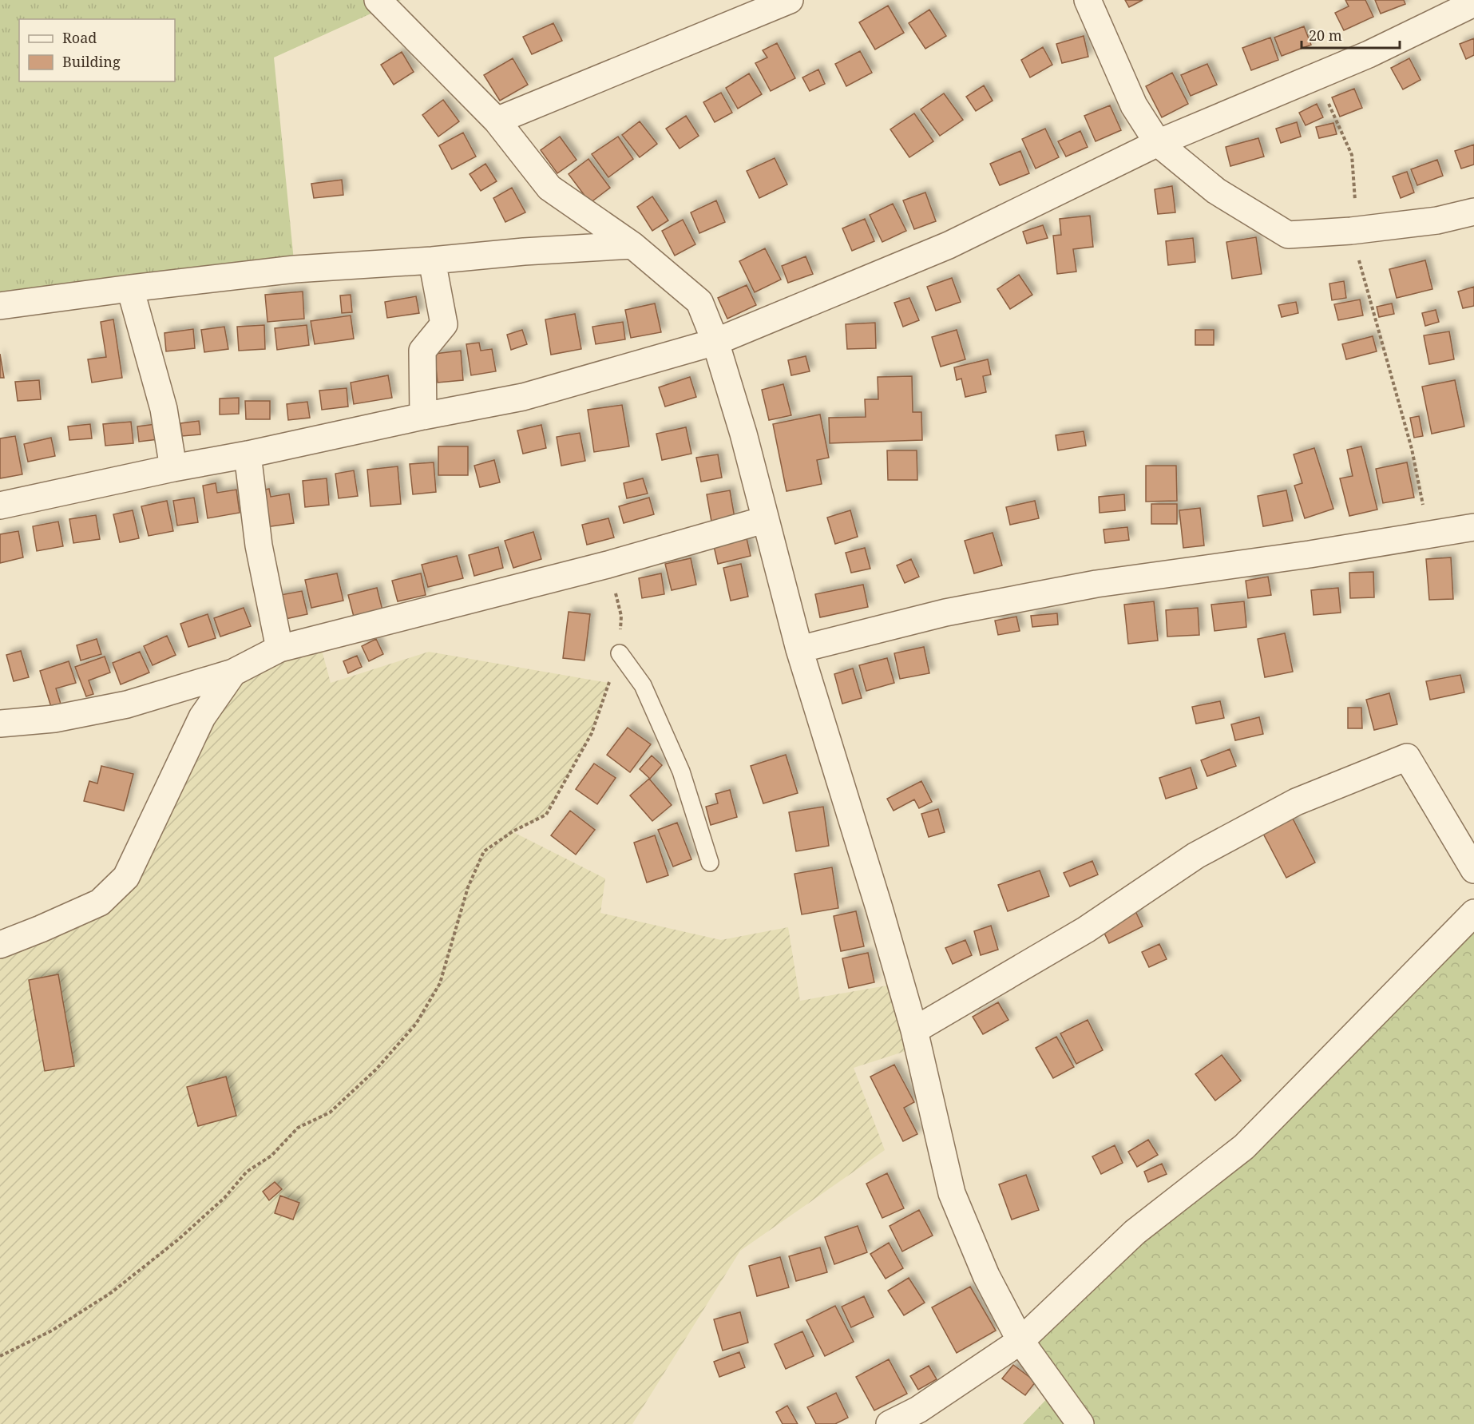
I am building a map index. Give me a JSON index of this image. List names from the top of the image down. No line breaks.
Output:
{"legend":["Road","Building"],"scale_bar":"20 m"}
